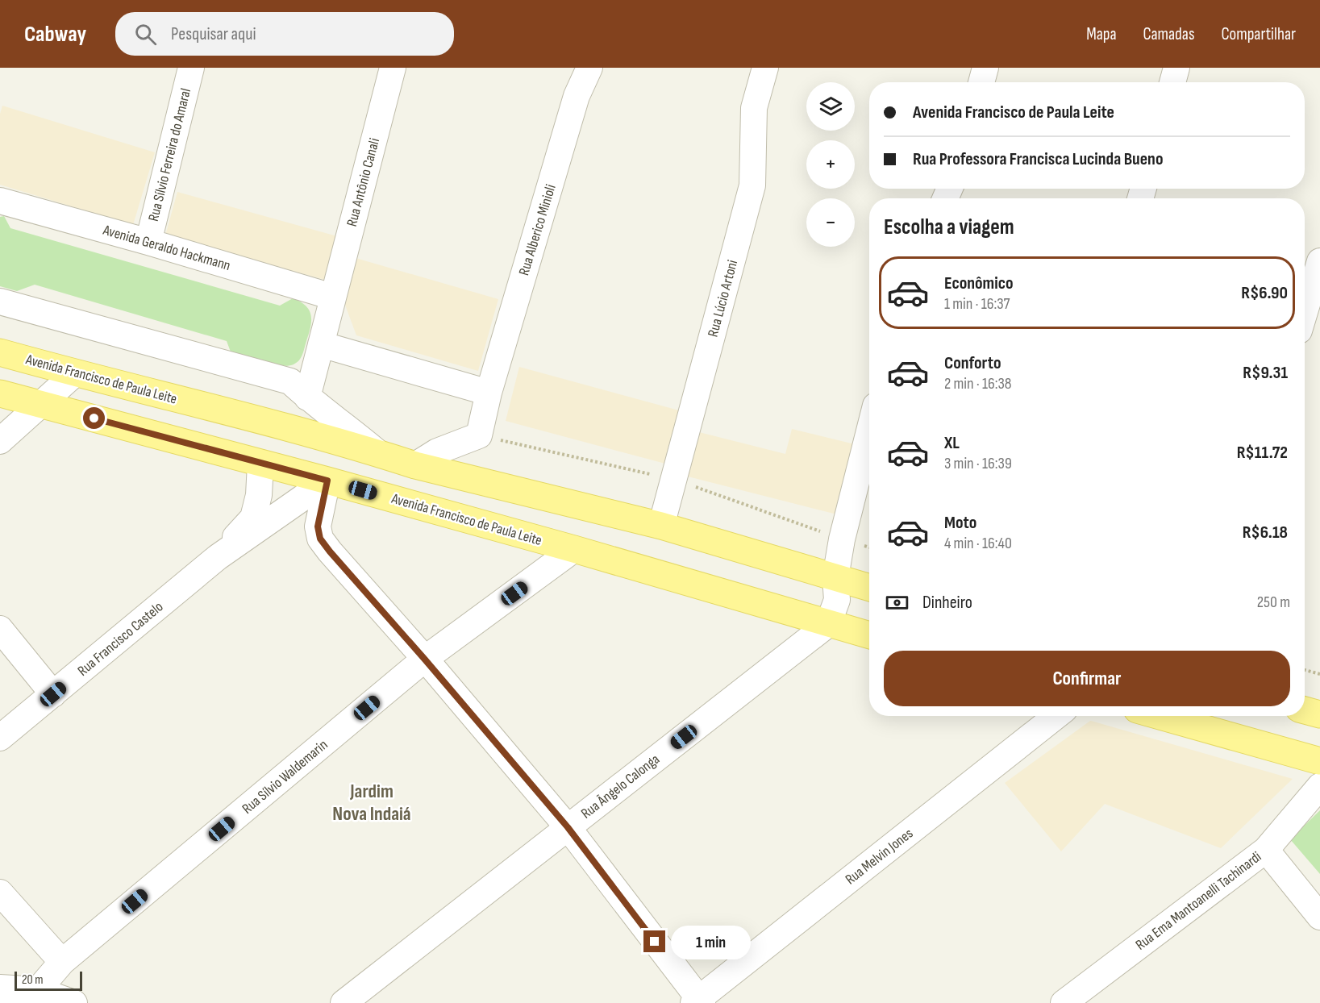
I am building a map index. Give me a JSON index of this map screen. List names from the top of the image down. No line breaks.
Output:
{"streets":{"main road":["Avenida Francisco de Paula Leite"],"street":["Rua Sílvio Ferreira do Amaral","Rua Antônio Canali","Rua Alberico Minioli","Avenida Geraldo Hackmann","Rua Lúcio Artoni","Rua Francisco Castelo","Rua Sílvio Waldemarin","Rua Ângelo Calonga","Rua Melvin Jones","Rua Ema Mantoanelli Tachinardi"]},"crossings":[["Rua Sílvio Ferreira do Amaral","Avenida Geraldo Hackmann"],["Rua Antônio Canali","Avenida Geraldo Hackmann"],["Rua Alberico Minioli","Avenida Francisco de Paula Leite"],["Rua Lúcio Artoni","Avenida Francisco de Paula Leite"],["Avenida Francisco de Paula Leite","Rua Francisco Castelo"],["Avenida Francisco de Paula Leite","Rua Sílvio Waldemarin"],["Avenida Francisco de Paula Leite","Rua Ângelo Calonga"]],"districts":["Jardim Nova Indaiá"],"scale_bar":"20 m","page":{"header":"Cabway","search":"Pesquisar aqui","nav":["Mapa","Camadas","Compartilhar"],"map_buttons":["+","−"],"banner":["Avenida Francisco de Paula Leite","Rua Professora Francisca Lucinda Bueno"],"heading":"Escolha a viagem","list":[{"name":"Econômico","note":"1 min · 16:37","value":"R$6.90"},{"name":"Conforto","note":"2 min · 16:38","value":"R$9.31"},{"name":"XL","note":"3 min · 16:39","value":"R$11.72"},{"name":"Moto","note":"4 min · 16:40","value":"R$6.18"}],"pay":["Dinheiro","250 m"],"buttons":"Confirmar","bubble":"1 min","scale":"20 m"}}
